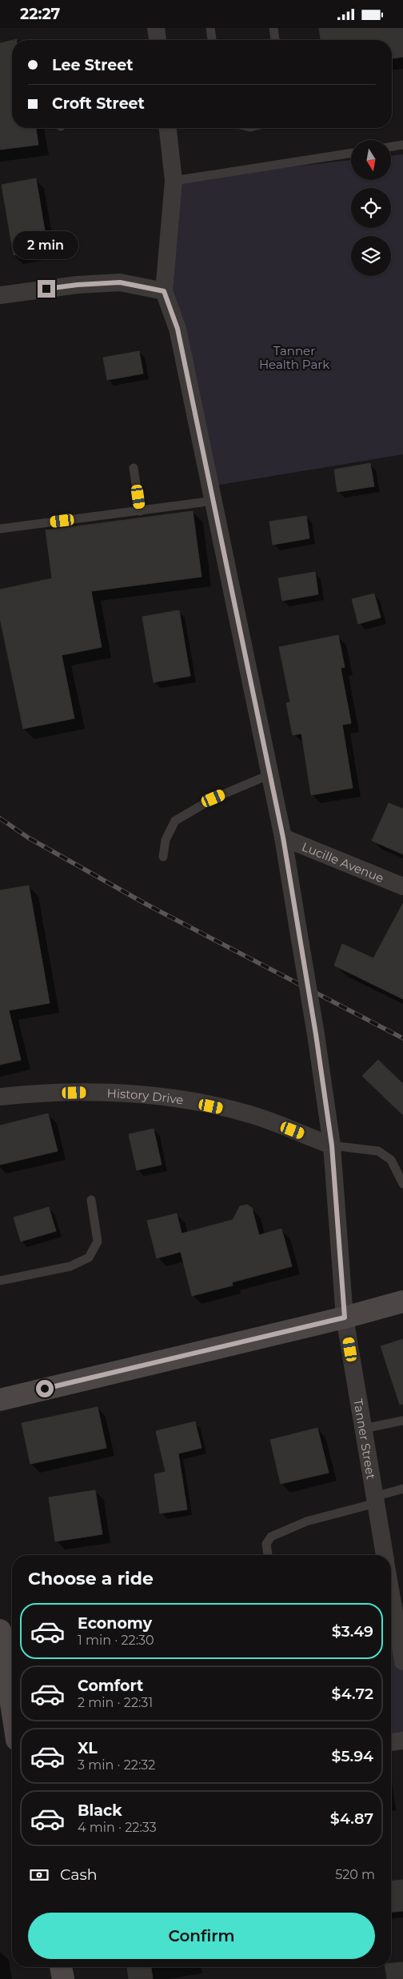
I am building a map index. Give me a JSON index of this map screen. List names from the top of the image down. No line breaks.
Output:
{"streets":{"street":["Lucille Avenue","History Drive","Tanner Street"]},"crossings":[["Lucille Avenue","Tanner Street"],["History Drive","Tanner Street"]],"parks":["Tanner Health Park"],"north":"bottom","page":{"status":"22:27","banner":["Lee Street","Croft Street"],"bubble":"2 min","heading":"Choose a ride","list":[{"name":"Economy","note":"1 min · 22:30","value":"$3.49"},{"name":"Comfort","note":"2 min · 22:31","value":"$4.72"},{"name":"XL","note":"3 min · 22:32","value":"$5.94"},{"name":"Black","note":"4 min · 22:33","value":"$4.87"}],"pay":["Cash","520 m"],"buttons":"Confirm"}}
